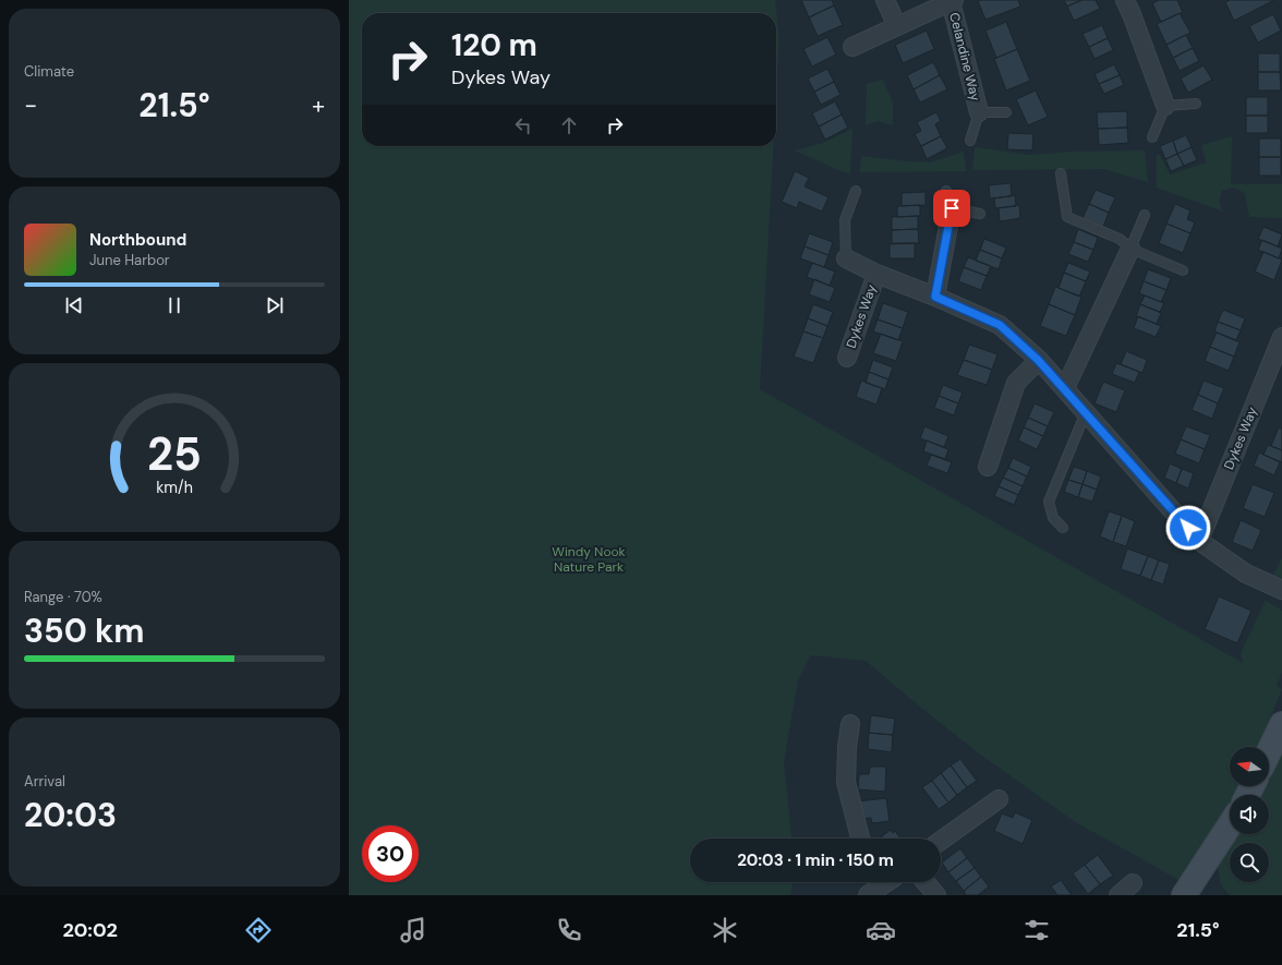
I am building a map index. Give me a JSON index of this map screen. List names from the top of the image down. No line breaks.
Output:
{"streets":{"street":["Celandine Way","Dykes Way"]},"parks":["Windy Nook Nature Park"],"north":"left","page":{"tile":["Climate",["Range · 70%","350 km"],["Arrival","20:03"]],"turn":["120 m","Dykes Way"],"heat":["−","21.5°","+"],"song":["Northbound","June Harbor"],"limit":"30","trip":"20:03 · 1 min · 150 m","tabs":["20:02","21.5°"],"gauge":["25","km/h"]}}
